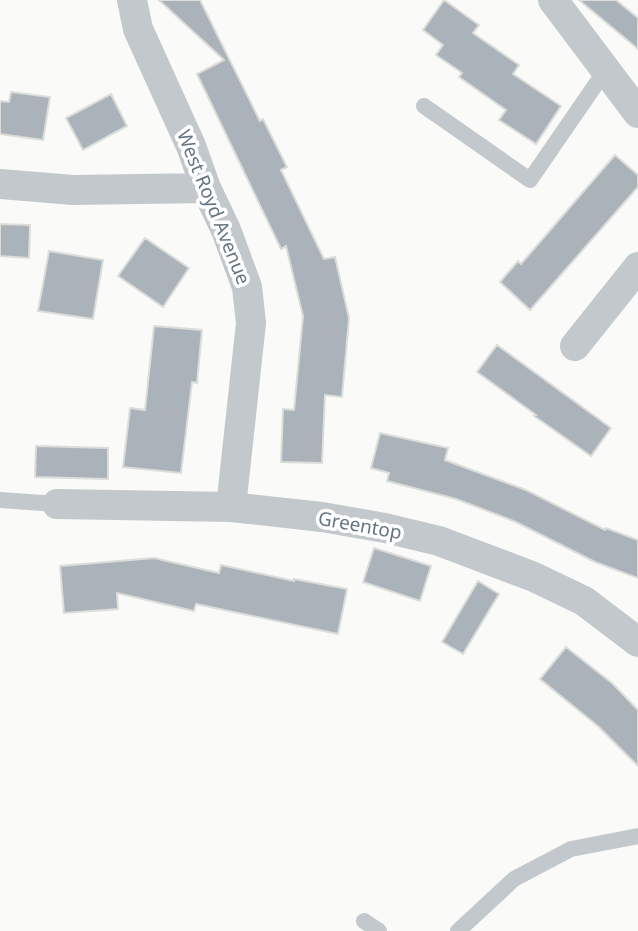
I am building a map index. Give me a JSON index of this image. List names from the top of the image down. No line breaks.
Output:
{"streets":{"street":["West Royd Avenue","Greentop"]},"crossings":[["West Royd Avenue","Greentop"]]}
